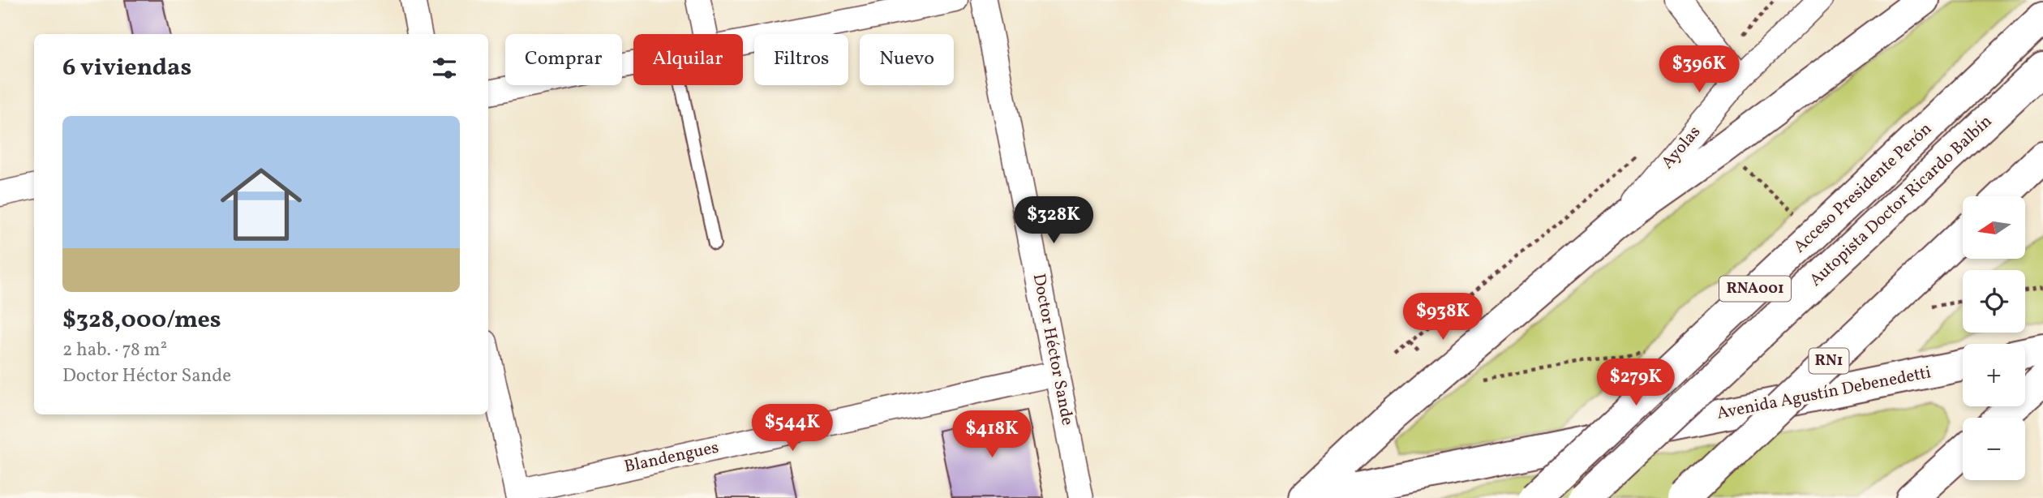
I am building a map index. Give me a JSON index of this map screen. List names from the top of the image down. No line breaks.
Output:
{"streets":{"main road":["Acceso Presidente Perón","Autopista Doctor Ricardo Balbín","RNA001","RN1","Avenida Agustín Debenedetti"],"street":["Ayolas","Doctor Héctor Sande","Blandengues"]},"crossings":[["Doctor Héctor Sande","Blandengues"]],"north":"left","page":{"chip":["Comprar","Alquilar","Filtros","Nuevo"],"heading":"6 viviendas","price":["$396K","$328K","$938K","$279K","$544K","$418K"],"list":[{"name":"$328,000/mes","note":"2 hab. · 78 m² · Doctor Héctor Sande"}],"map_buttons":["+","−"]}}
